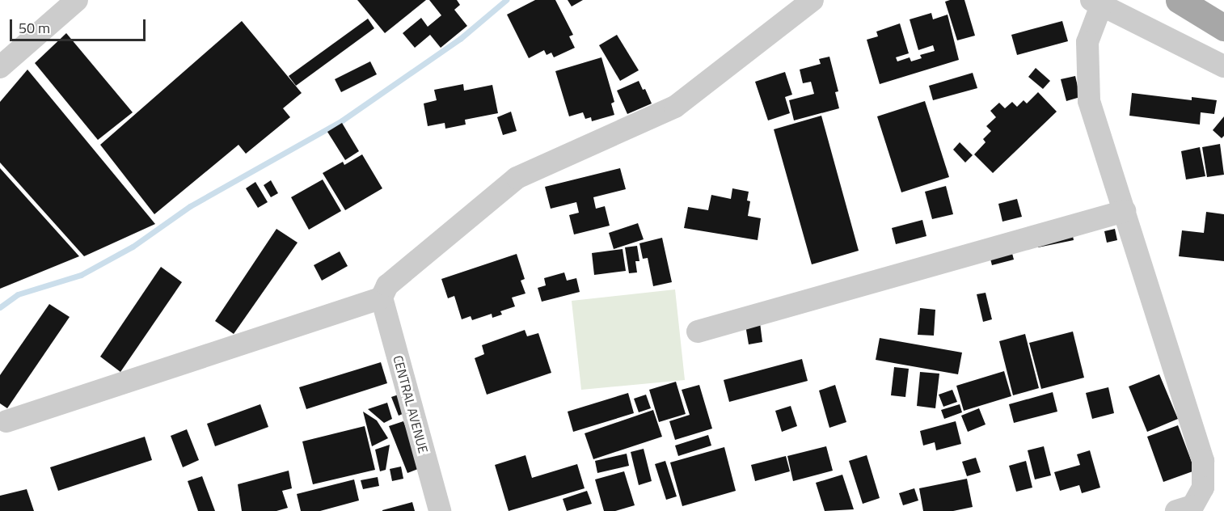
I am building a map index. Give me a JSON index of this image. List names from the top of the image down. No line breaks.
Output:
{"streets":{"street":["CENTRAL AVENUE"]},"scale_bar":"50 m"}
